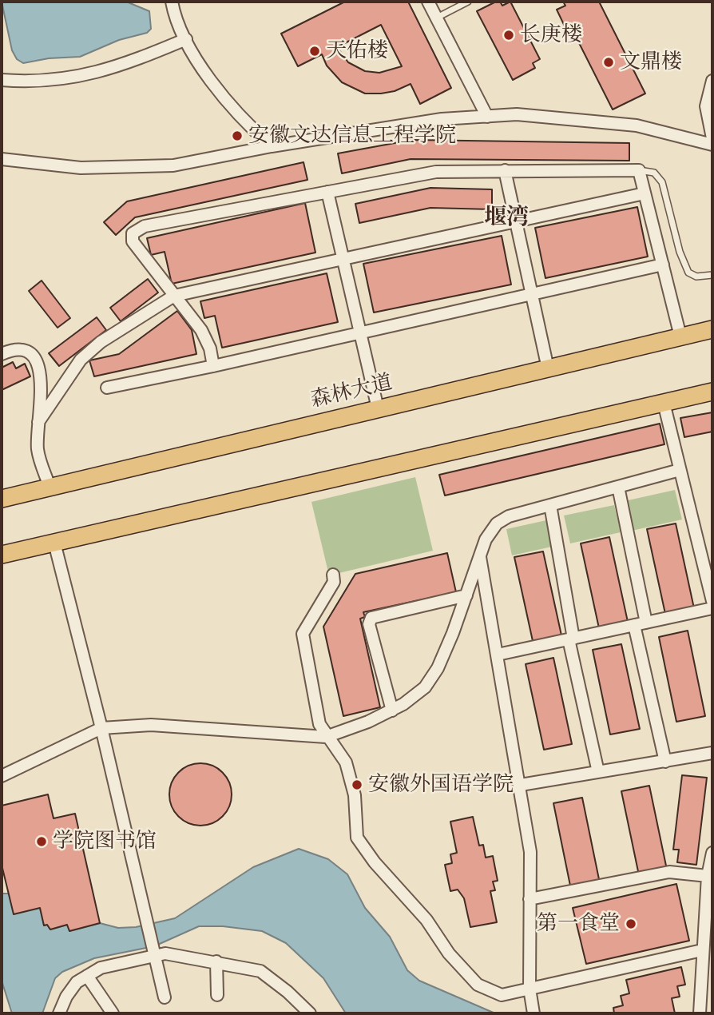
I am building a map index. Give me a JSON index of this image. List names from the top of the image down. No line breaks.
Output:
{"streets":{"main road":["森林大道"]},"districts":["堰湾"],"places":["长庚楼","天佑楼","文鼎楼","安徽文达信息工程学院","安徽外国语学院","学院图书馆","第一食堂"]}
